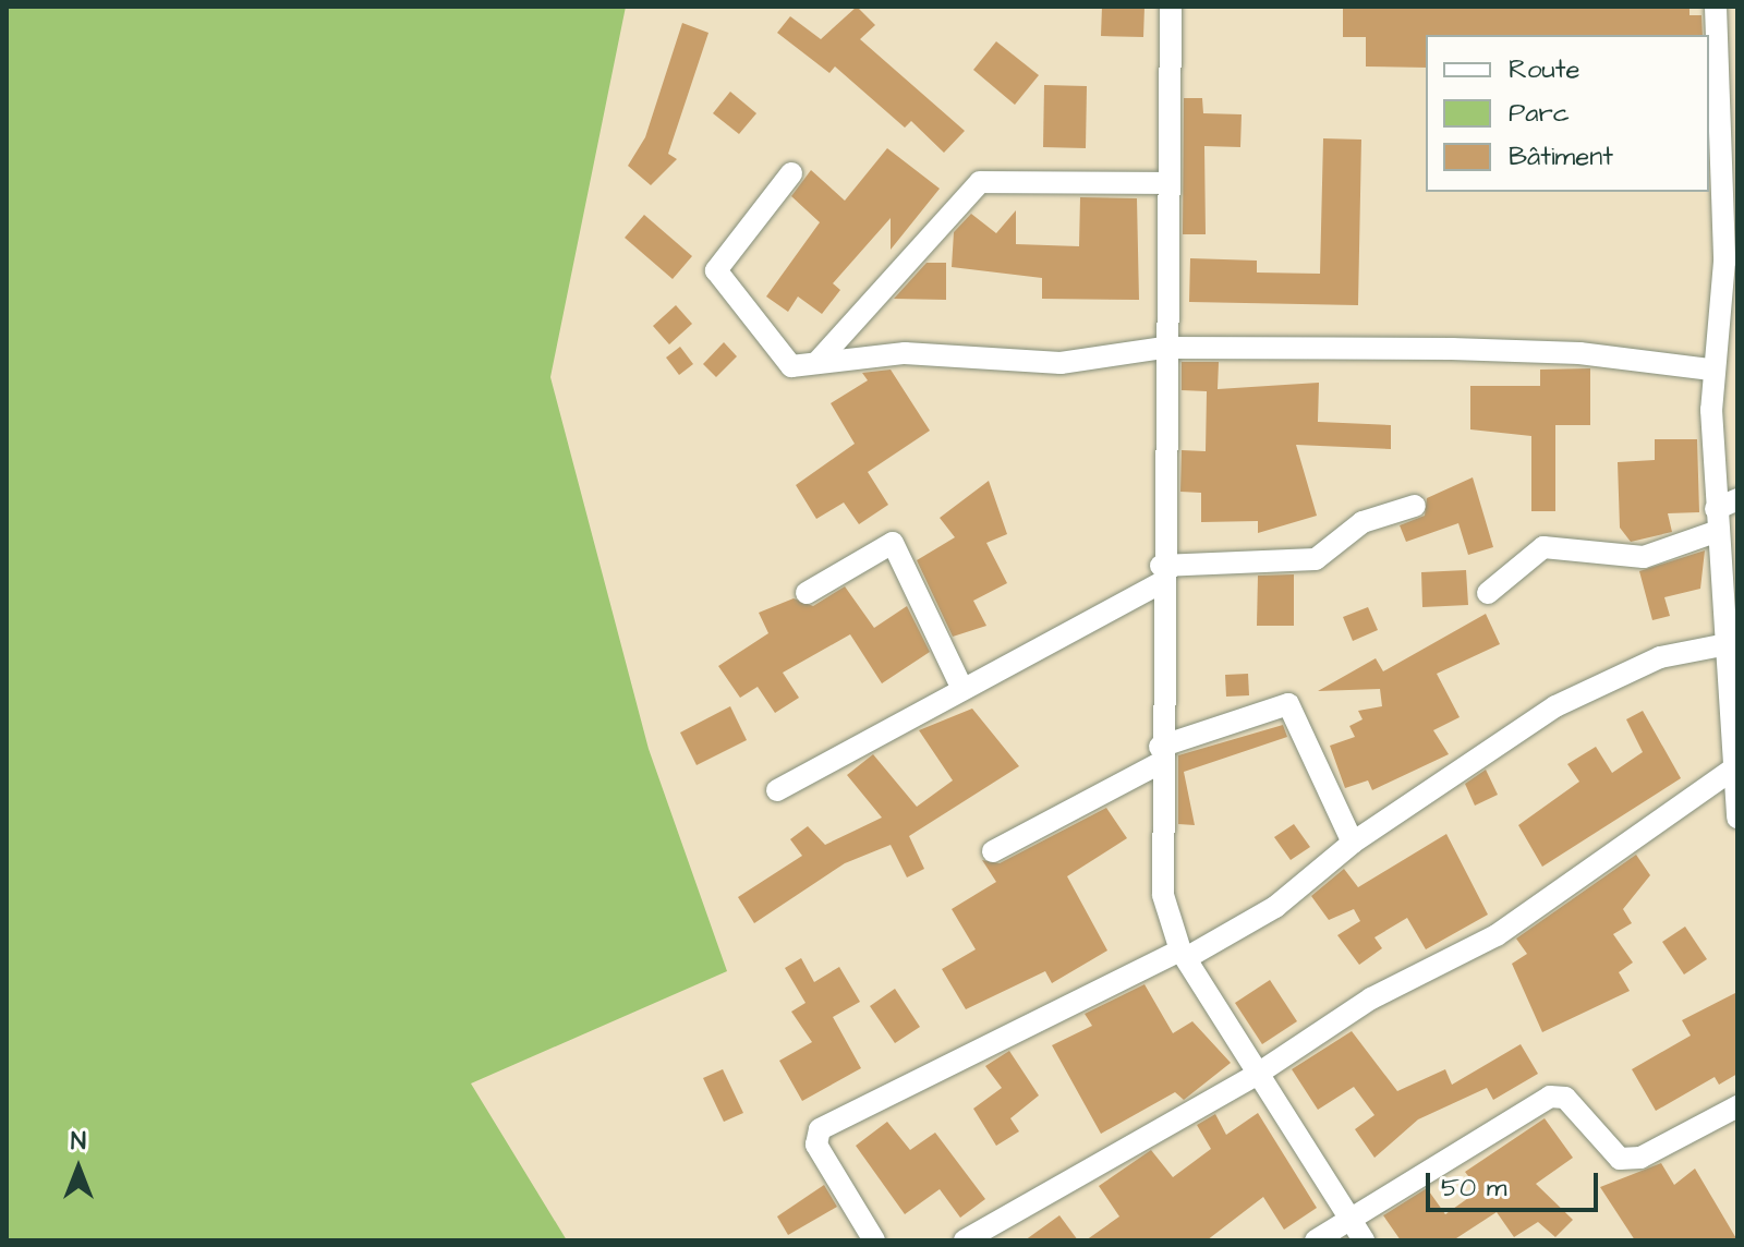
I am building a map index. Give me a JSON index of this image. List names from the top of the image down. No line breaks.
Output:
{"legend":["Route","Parc","Bâtiment"],"scale_bar":"50 m","north":"top"}
